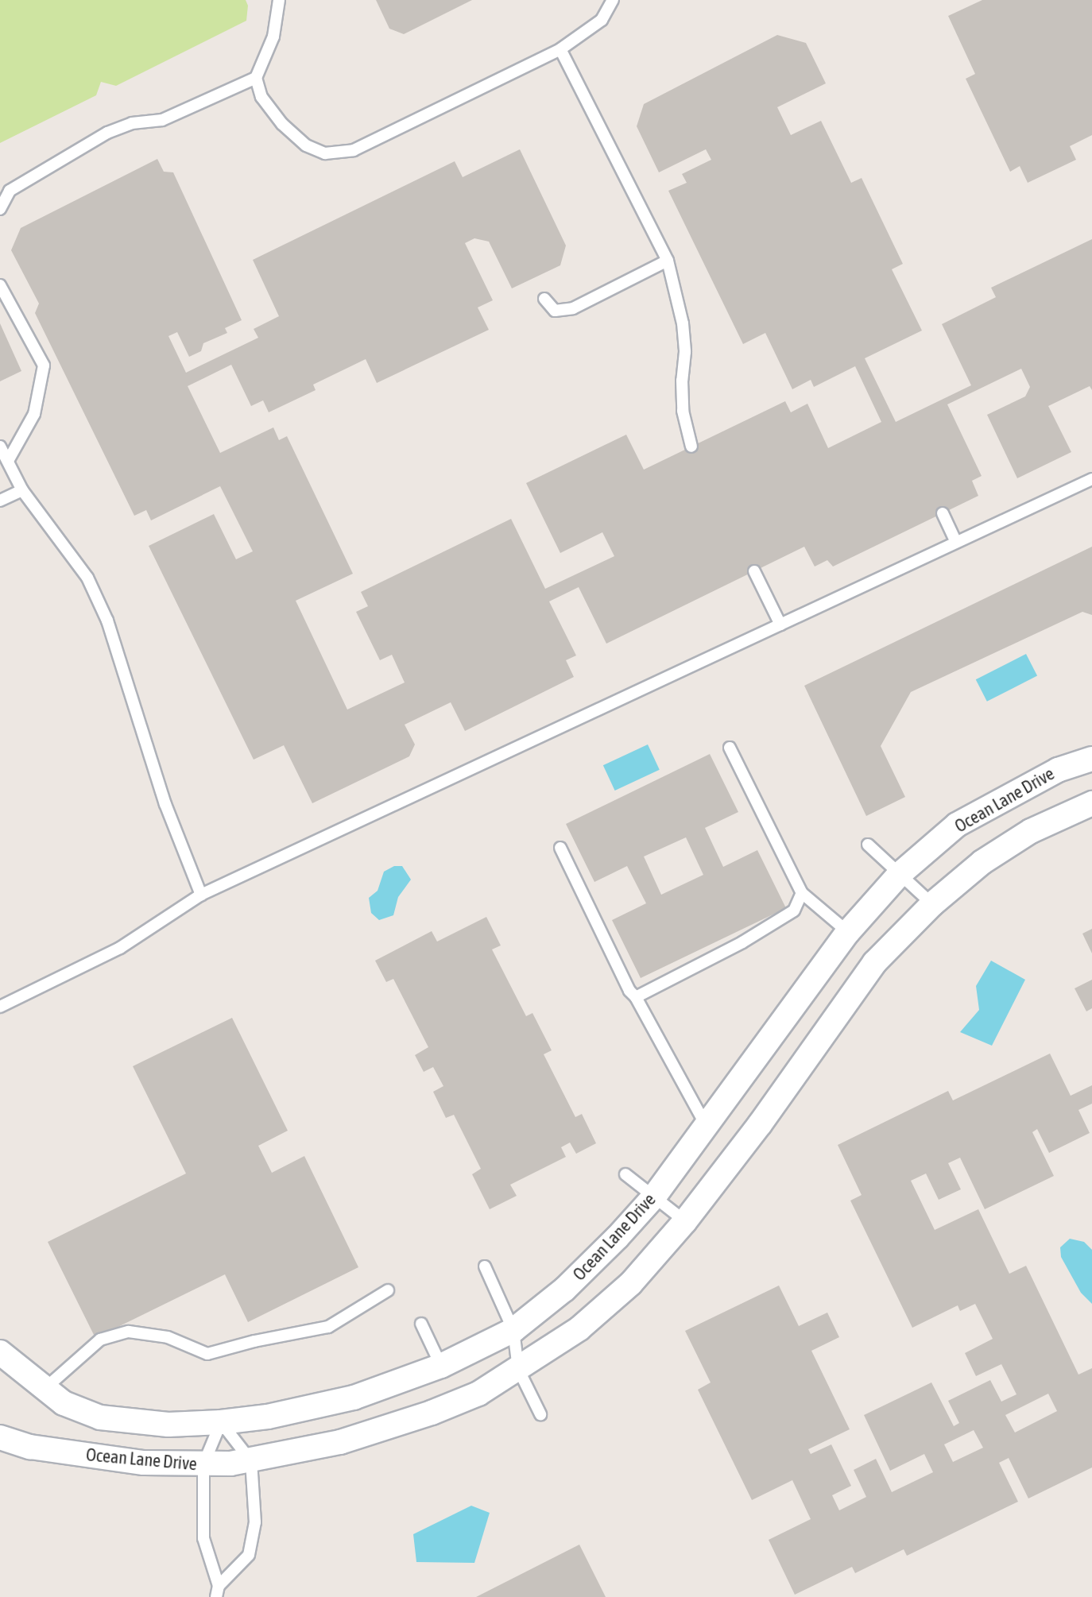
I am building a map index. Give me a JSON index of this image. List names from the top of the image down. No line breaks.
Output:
{"streets":{"street":["Ocean Lane Drive"]}}
